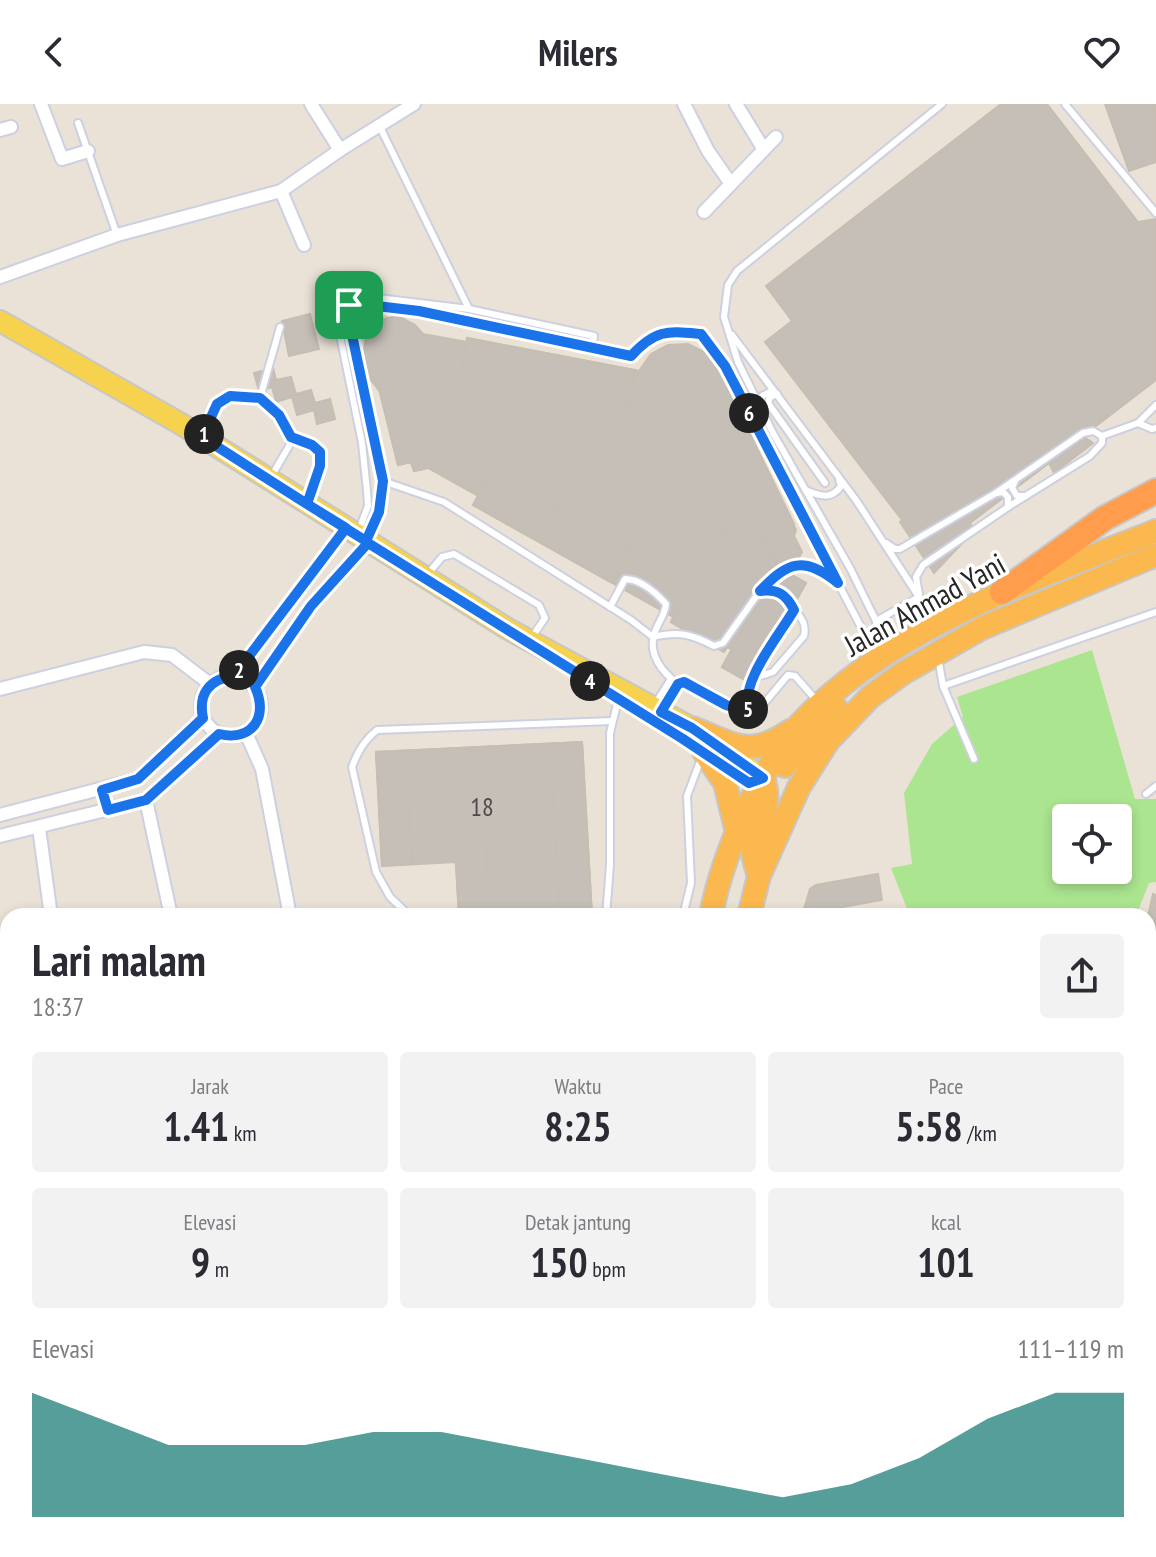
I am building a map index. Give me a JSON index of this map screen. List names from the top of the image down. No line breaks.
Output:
{"streets":{"highway":["Jalan Ahmad Yani"]},"house_numbers":["18"],"page":{"header":"Milers","pins":["6","1","2","4","5"],"heading":["Lari malam","18:37"],"stats":[["Jarak","1.41 km"],["Waktu","8:25"],["Pace","5:58 /km"],["Elevasi","9 m"],["Detak jantung","150 bpm"],["kcal","101"]],"chart":["Elevasi","111–119 m"]}}
